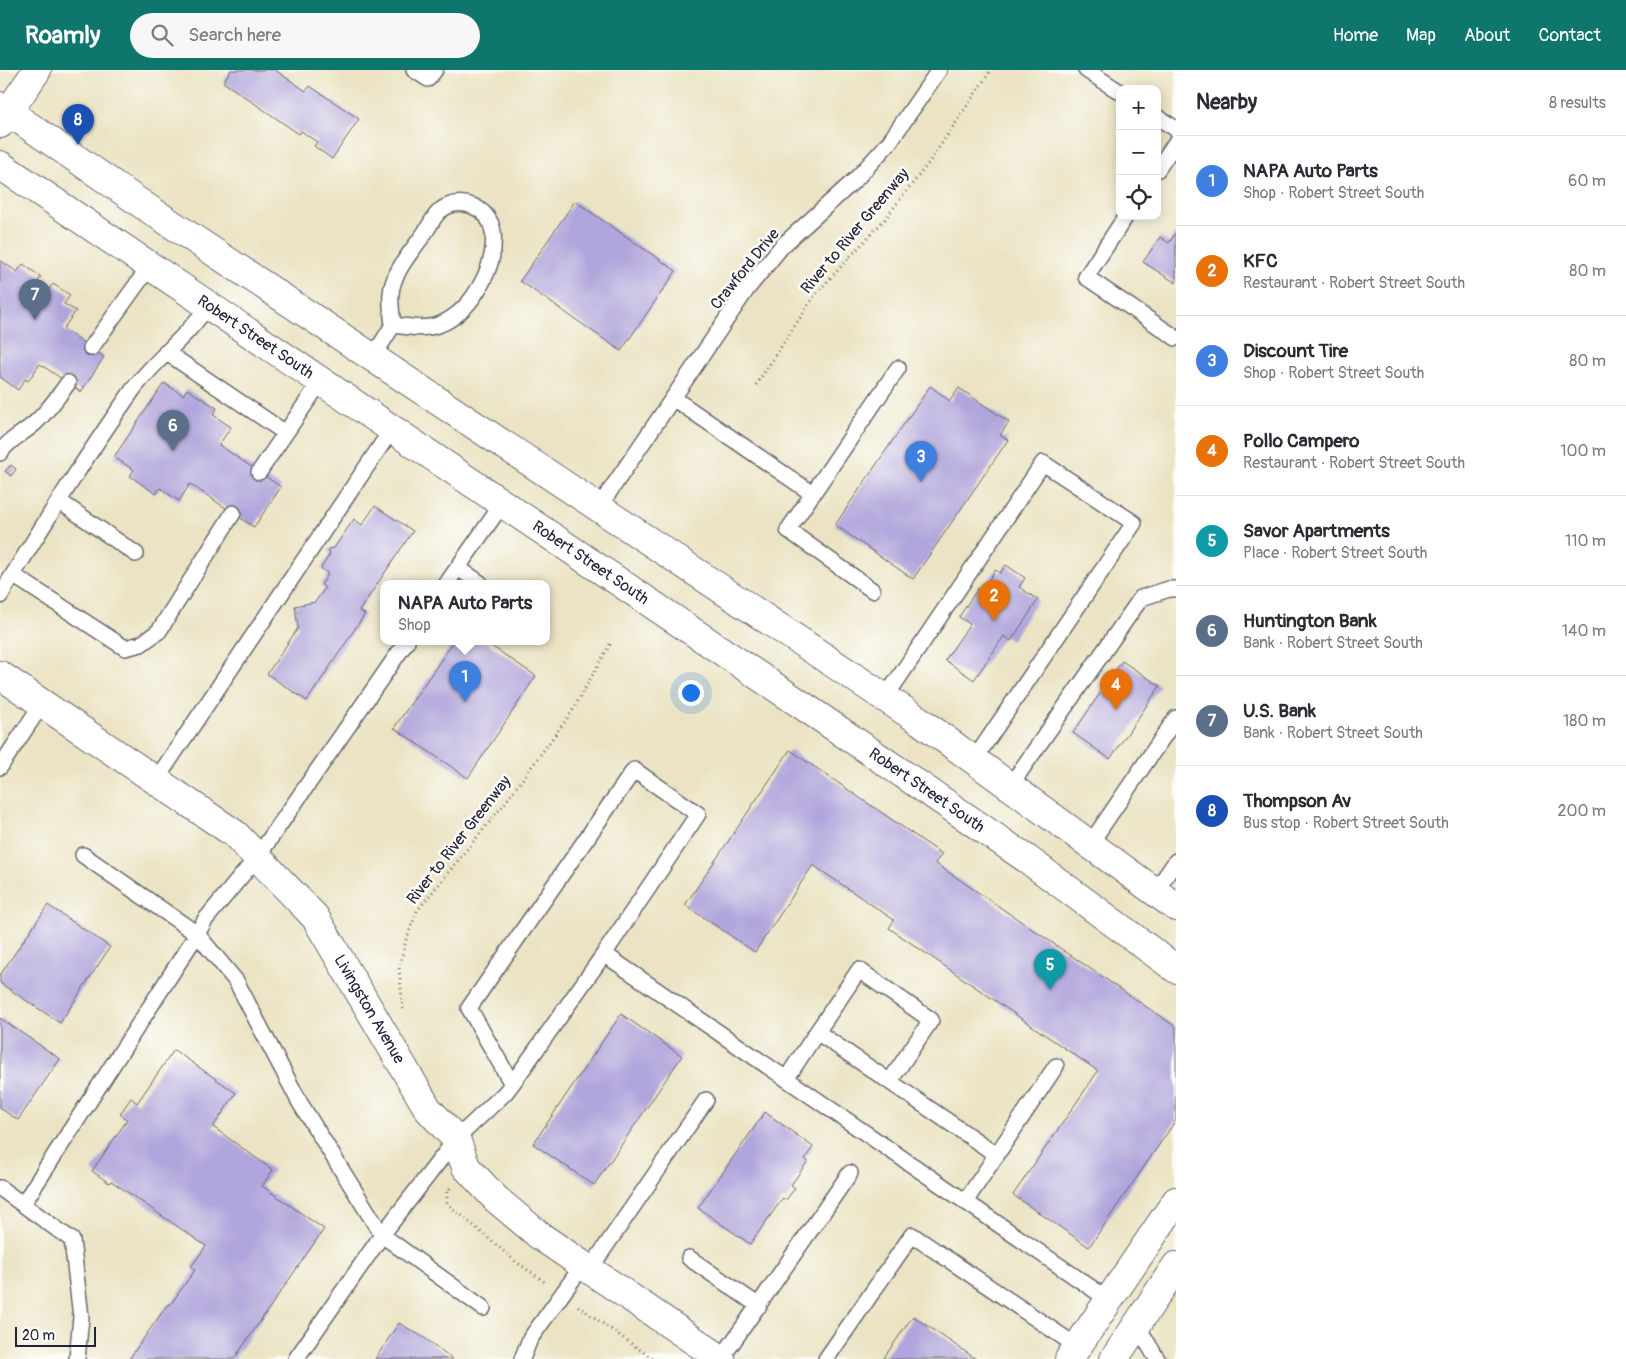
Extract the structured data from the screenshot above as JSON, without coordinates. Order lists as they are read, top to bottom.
{
  "streets": {
    "main road": ["Robert Street South", "Livingston Avenue"],
    "lane": ["Crawford Drive"],
    "path": ["River to River Greenway"]
  },
  "scale_bar": "20 m",
  "page": {
    "header": "Roamly",
    "search": "Search here",
    "nav": [
      "Home",
      "Map",
      "About",
      "Contact"
    ],
    "heading": ["Nearby", "8 results"],
    "map_buttons": ["+", "−"],
    "pins": [
      "8",
      "7",
      "6",
      "3",
      "2",
      "1",
      "4",
      "5"
    ],
    "list": [
      {
        "mark": "1",
        "name": "NAPA Auto Parts",
        "note": "Shop · Robert Street South",
        "value": "60 m"
      },
      {
        "mark": "2",
        "name": "KFC",
        "note": "Restaurant · Robert Street South",
        "value": "80 m"
      },
      {
        "mark": "3",
        "name": "Discount Tire",
        "note": "Shop · Robert Street South",
        "value": "80 m"
      },
      {
        "mark": "4",
        "name": "Pollo Campero",
        "note": "Restaurant · Robert Street South",
        "value": "100 m"
      },
      {
        "mark": "5",
        "name": "Savor Apartments",
        "note": "Place · Robert Street South",
        "value": "110 m"
      },
      {
        "mark": "6",
        "name": "Huntington Bank",
        "note": "Bank · Robert Street South",
        "value": "140 m"
      },
      {
        "mark": "7",
        "name": "U.S. Bank",
        "note": "Bank · Robert Street South",
        "value": "180 m"
      },
      {
        "mark": "8",
        "name": "Thompson Av",
        "note": "Bus stop · Robert Street South",
        "value": "200 m"
      }
    ],
    "popup": ["NAPA Auto Parts", "Shop"],
    "scale": "20 m"
  }
}
